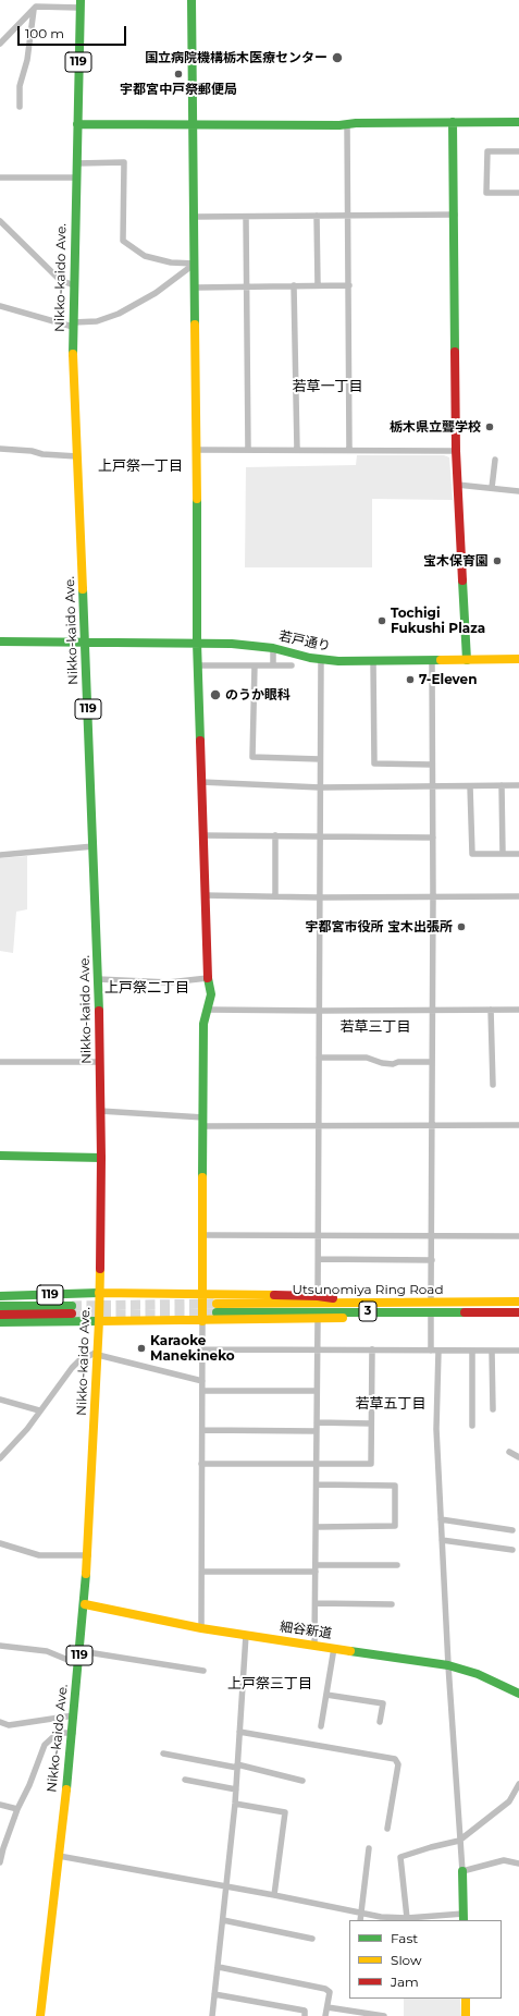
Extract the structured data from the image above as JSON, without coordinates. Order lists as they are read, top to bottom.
{
  "streets": {
    "main road": [
      "119",
      "Nikko-kaido Ave.",
      "若戸通り",
      "Utsunomiya Ring Road",
      "3",
      "細谷新道"
    ]
  },
  "crossings": [
    ["119", "Nikko-kaido Ave."],
    ["119", "3"],
    ["Nikko-kaido Ave.", "若戸通り"],
    ["Nikko-kaido Ave.", "3"],
    ["Nikko-kaido Ave.", "細谷新道"],
    ["Utsunomiya Ring Road", "3"]
  ],
  "districts": [
    "若草一丁目",
    "上戸祭一丁目",
    "上戸祭二丁目",
    "若草三丁目",
    "若草五丁目",
    "上戸祭三丁目"
  ],
  "places": [
    "国立病院機構栃木医療センター",
    "宇都宮中戸祭郵便局",
    "栃木県立聾学校",
    "宝木保育園",
    "Tochigi Fukushi Plaza",
    "7-Eleven",
    "のうか眼科",
    "宇都宮市役所 宝木出張所",
    "Karaoke Manekineko"
  ],
  "legend": ["Fast", "Slow", "Jam"],
  "scale_bar": "100 m"
}
